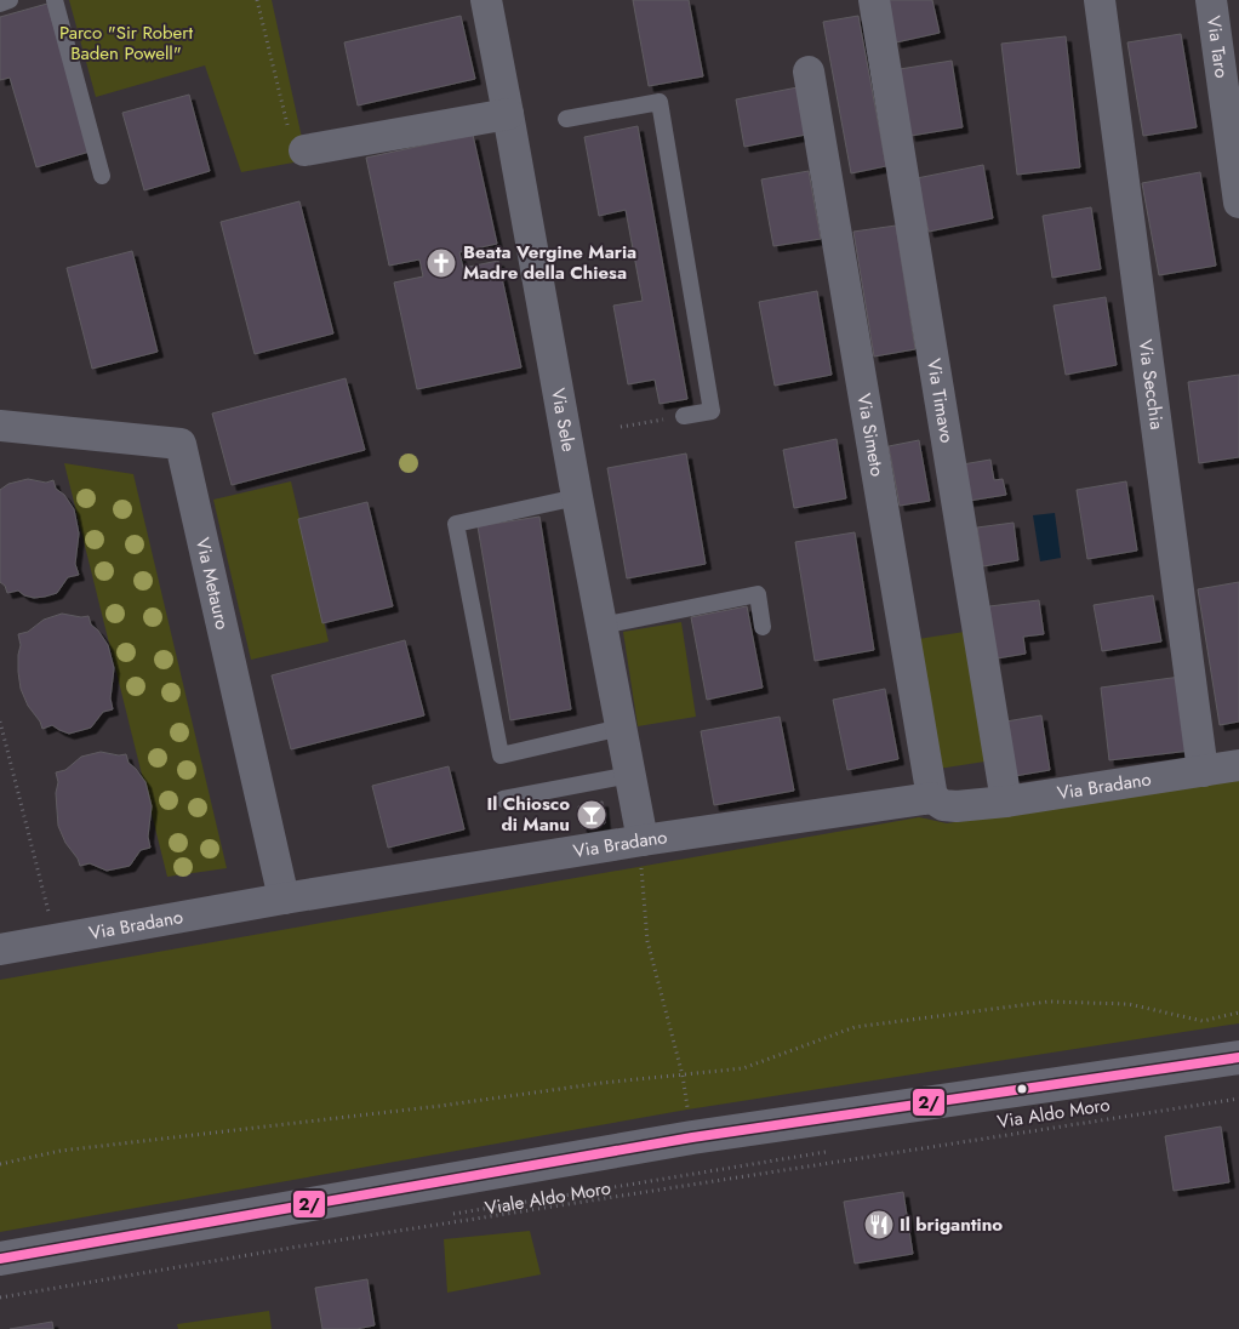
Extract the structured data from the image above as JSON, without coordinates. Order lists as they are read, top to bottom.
{
  "streets": {
    "street": [
      "Via Taro",
      "Via Secchia",
      "Via Timavo",
      "Via Sele",
      "Via Simeto",
      "Via Metauro",
      "Via Bradano",
      "Viale Aldo Moro"
    ],
    "path": ["Via Aldo Moro"]
  },
  "crossings": [
    ["Via Secchia", "Via Bradano"],
    ["Via Timavo", "Via Bradano"],
    ["Via Sele", "Via Bradano"],
    ["Via Simeto", "Via Bradano"],
    ["Via Metauro", "Via Bradano"],
    ["Via Aldo Moro", "Viale Aldo Moro"]
  ],
  "parks": ["Parco \"Sir Robert Baden Powell\""],
  "places": {
    "church": ["Beata Vergine Maria Madre della Chiesa"],
    "bar": ["Il Chiosco di Manu"],
    "restaurant": ["Il brigantino"]
  },
  "lines": ["transit line 2/"]
}
